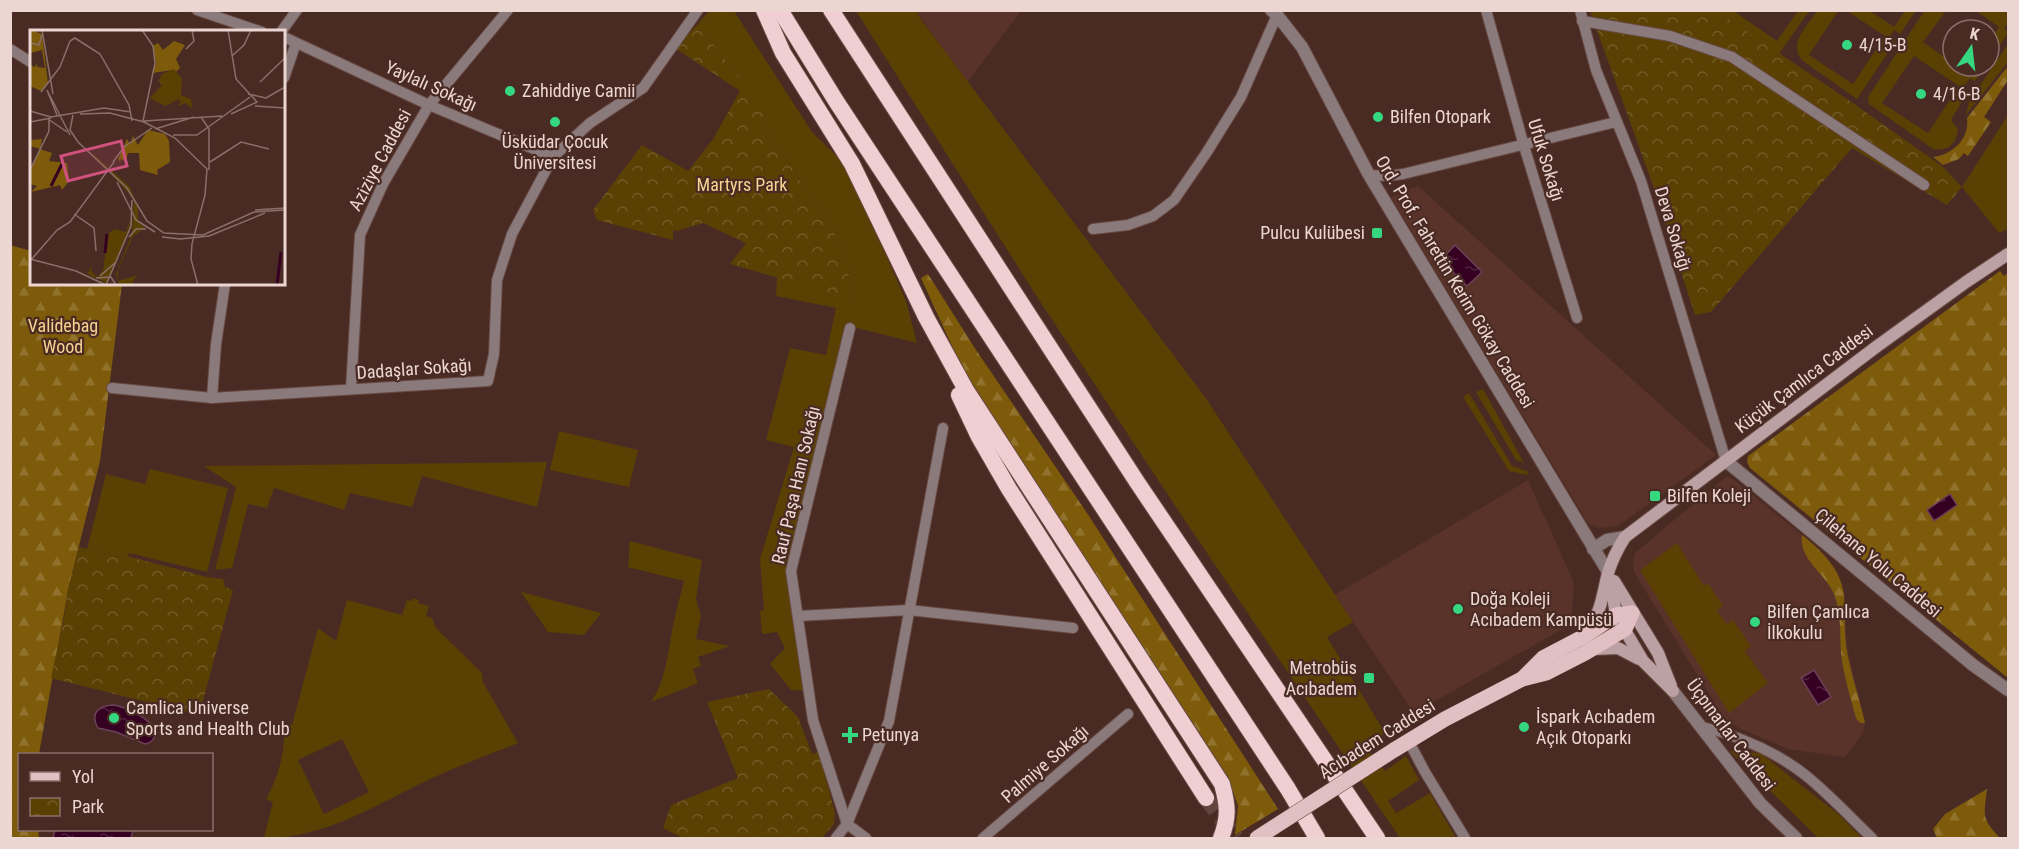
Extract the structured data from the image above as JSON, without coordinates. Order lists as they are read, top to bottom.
{
  "streets": {
    "main road": ["Küçük Çamlıca Caddesi", "Üçpınarlar Caddesi", "Acıbadem Caddesi"],
    "street": [
      "Yaylalı Sokağı",
      "Aziziye Caddesi",
      "Ufuk Sokağı",
      "Deva Sokağı",
      "Ord. Prof. Fahrettin Kerim Gökay Caddesi",
      "Dadaşlar Sokağı",
      "Rauf Paşa Hanı Sokağı",
      "Çilehane Yolu Caddesi",
      "Palmiye Sokağı"
    ]
  },
  "crossings": [
    ["Yaylalı Sokağı", "Aziziye Caddesi"],
    ["Yaylalı Sokağı", "Dadaşlar Sokağı"],
    ["Aziziye Caddesi", "Dadaşlar Sokağı"],
    ["Deva Sokağı", "Küçük Çamlıca Caddesi"],
    ["Deva Sokağı", "Çilehane Yolu Caddesi"],
    ["Ord. Prof. Fahrettin Kerim Gökay Caddesi", "Küçük Çamlıca Caddesi"],
    ["Ord. Prof. Fahrettin Kerim Gökay Caddesi", "Üçpınarlar Caddesi"],
    ["Küçük Çamlıca Caddesi", "Çilehane Yolu Caddesi"],
    ["Küçük Çamlıca Caddesi", "Üçpınarlar Caddesi"],
    ["Küçük Çamlıca Caddesi", "Acıbadem Caddesi"]
  ],
  "parks": ["Martyrs Park", "Validebag Wood"],
  "places": {
    "other": [
      "4/15-B",
      "Zahiddiye Camii",
      "4/16-B",
      "Bilfen Otopark",
      "Üsküdar Çocuk Üniversitesi",
      "Doğa Koleji Acıbadem Kampüsü",
      "Bilfen Çamlıca İlkokulu",
      "Camlica Universe Sports and Health Club",
      "İspark Acıbadem Açık Otoparkı"
    ],
    "transit": ["Pulcu Kulübesi", "Bilfen Koleji", "Metrobüs Acıbadem"],
    "health": ["Petunya"]
  },
  "legend": ["Yol", "Park"],
  "north": "top"
}
